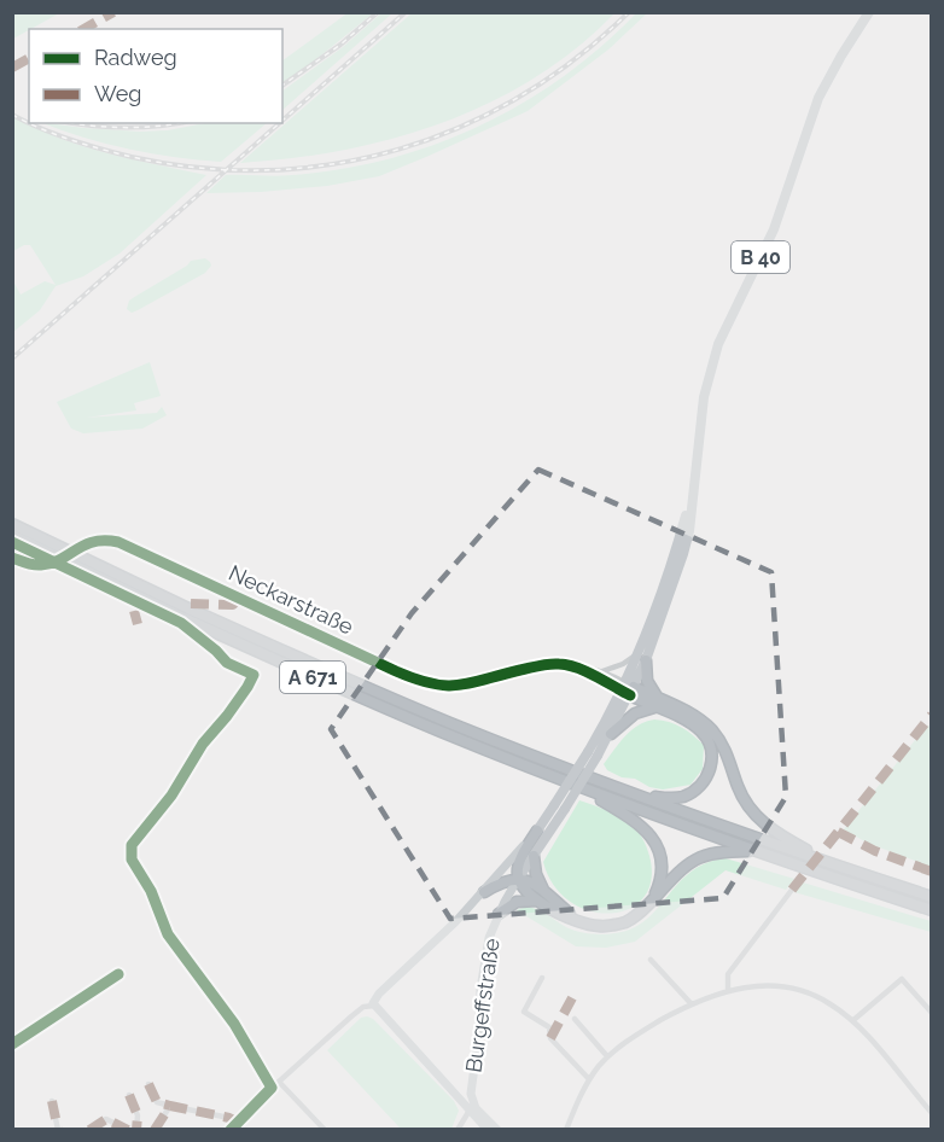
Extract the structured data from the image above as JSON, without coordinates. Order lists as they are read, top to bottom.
{
  "streets": {
    "highway": ["A 671"],
    "main road": ["B 40", "Burgeffstraße"],
    "street": ["Neckarstraße"]
  },
  "crossings": [
    ["B 40", "Neckarstraße"],
    ["B 40", "Burgeffstraße"]
  ],
  "legend": ["Radweg", "Weg"]
}
